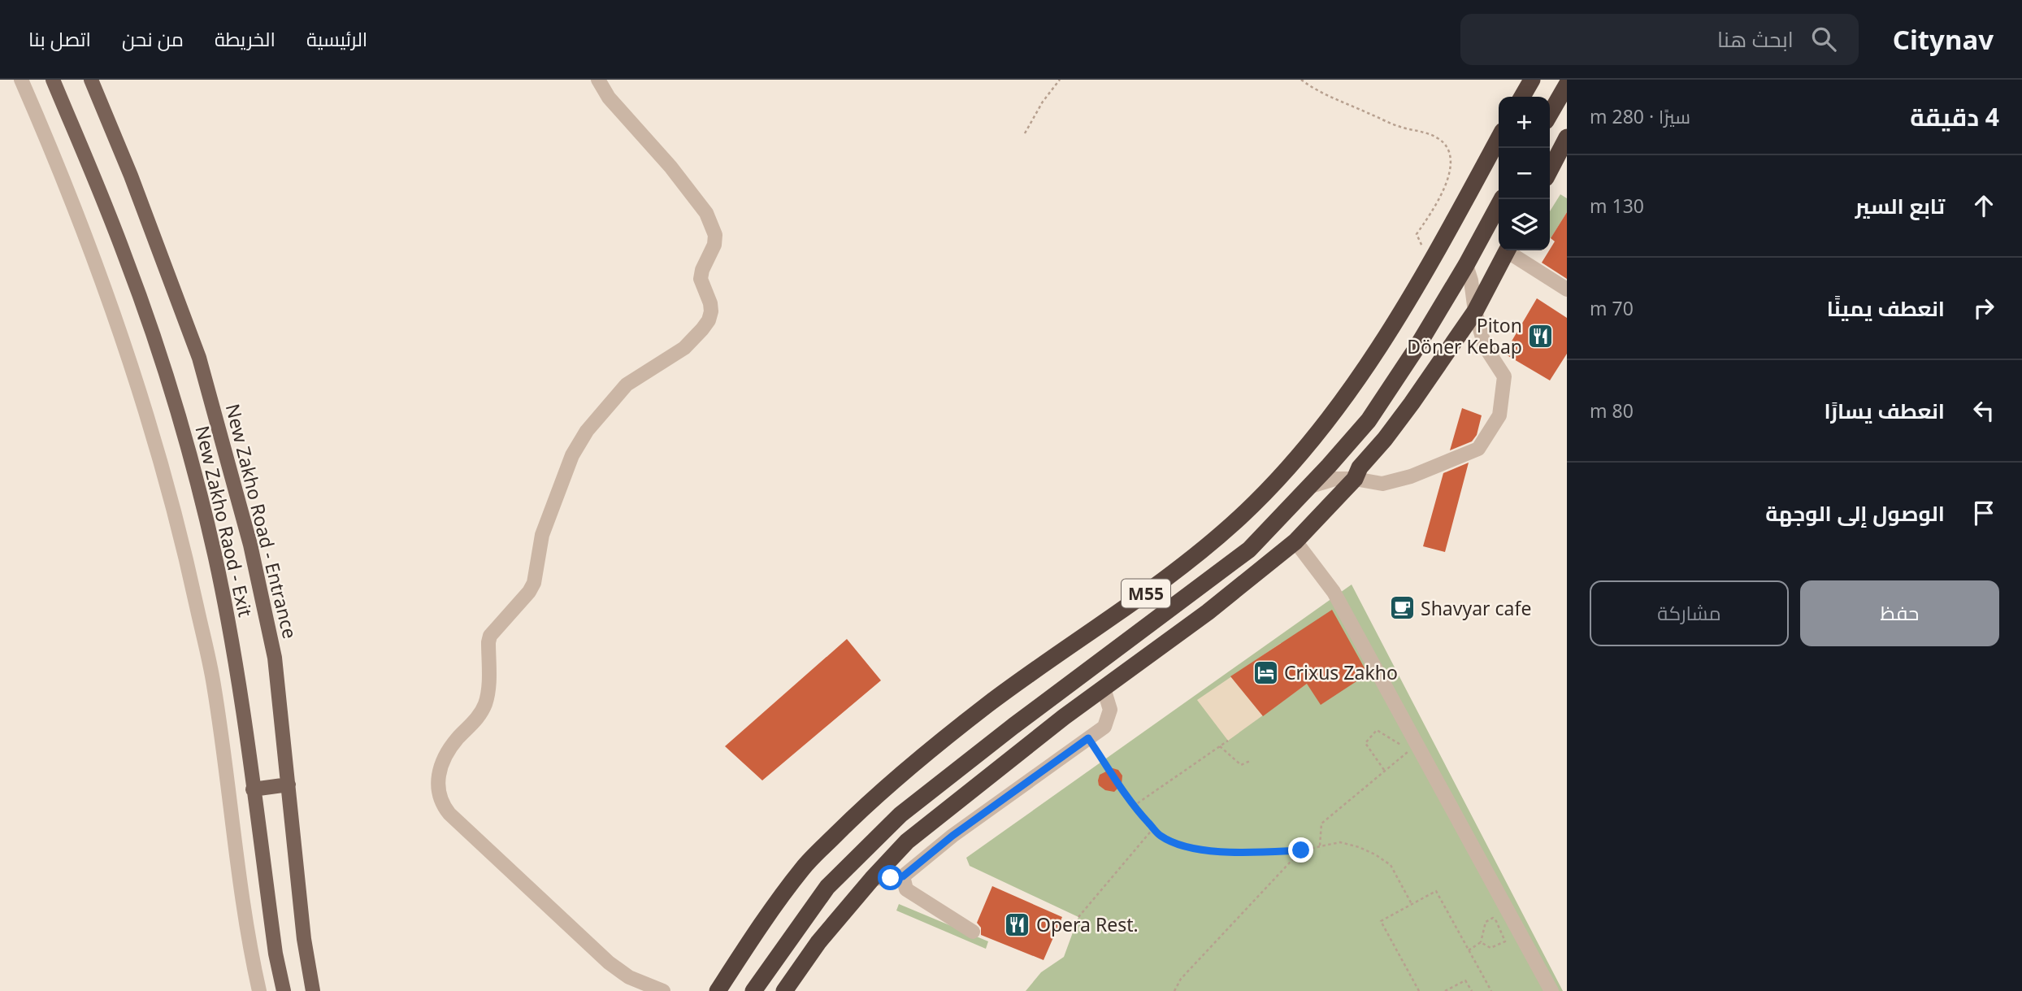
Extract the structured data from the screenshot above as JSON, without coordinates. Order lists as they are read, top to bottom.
{
  "streets": {
    "highway": ["M55"],
    "main road": ["New Zakho Raod - Exit", "New Zakho Road - Entrance"]
  },
  "places": {
    "restaurant": ["Piton Döner Kebap", "Opera Rest."],
    "cafe": ["Shavyar cafe"],
    "hotel": ["Crixus Zakho"]
  },
  "page": {
    "header": "Citynav",
    "search": "ابحث هنا",
    "nav": [
      "الرئيسية",
      "الخريطة",
      "من نحن",
      "اتصل بنا"
    ],
    "heading": ["4 دقيقة", "سيرًا · 280 m"],
    "map_buttons": ["+", "−"],
    "list": [
      ["تابع السير", "130 m"],
      ["انعطف يمينًا", "70 m"],
      ["انعطف يسارًا", "80 m"],
      "الوصول إلى الوجهة"
    ],
    "buttons": ["حفظ", "مشاركة"]
  }
}
